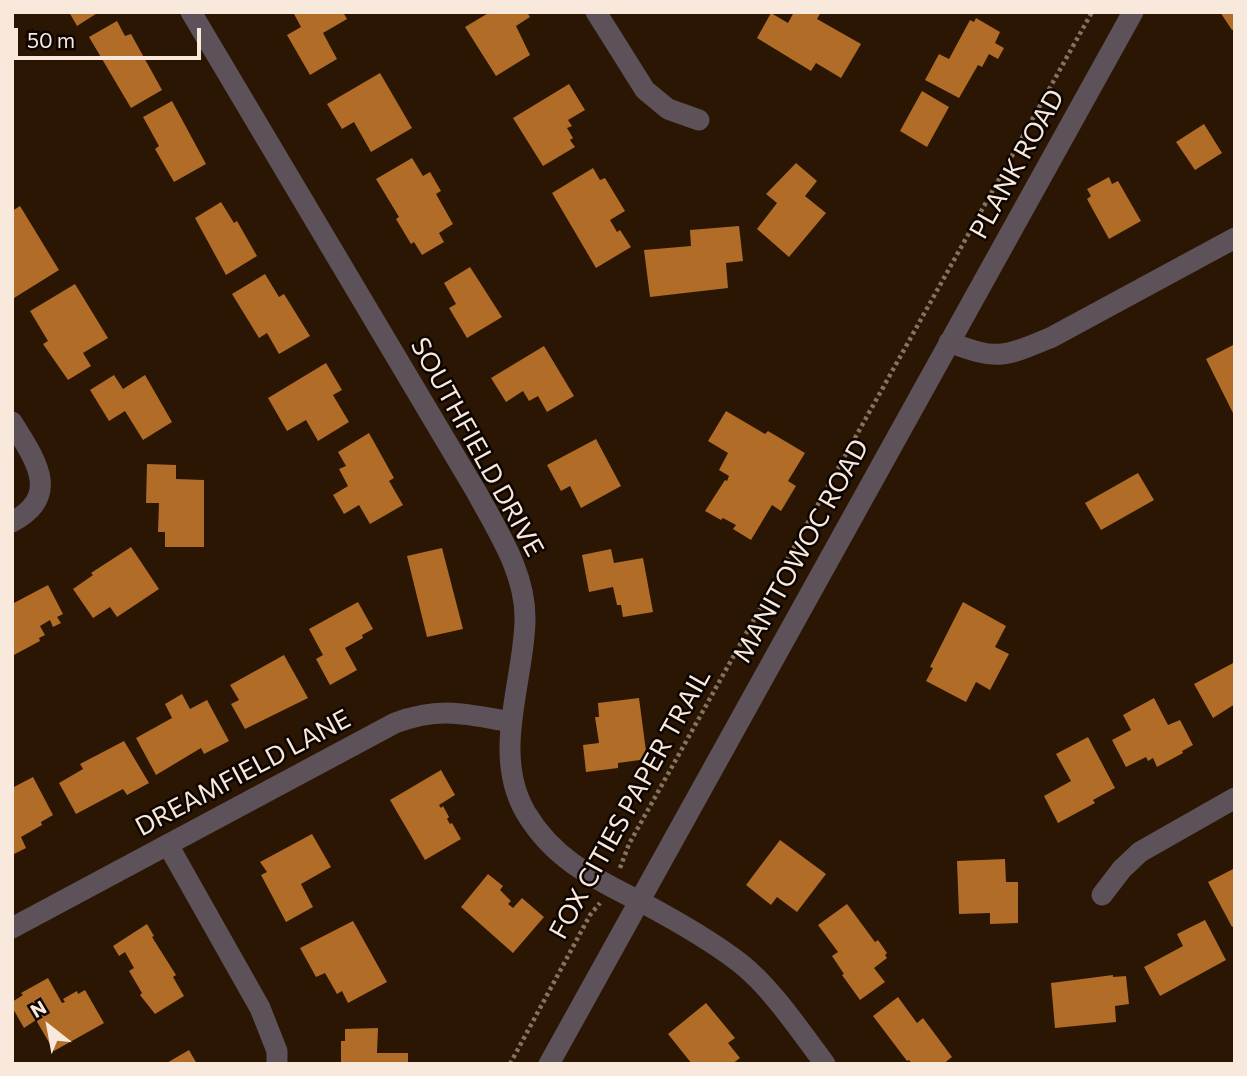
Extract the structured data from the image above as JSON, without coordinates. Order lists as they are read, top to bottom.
{
  "streets": {
    "street": [
      "PLANK ROAD",
      "SOUTHFIELD DRIVE",
      "MANITOWOC ROAD",
      "DREAMFIELD LANE"
    ],
    "path": ["FOX CITIES PAPER TRAIL"]
  },
  "crossings": [
    ["PLANK ROAD", "MANITOWOC ROAD"],
    ["SOUTHFIELD DRIVE", "MANITOWOC ROAD"],
    ["SOUTHFIELD DRIVE", "DREAMFIELD LANE"],
    ["SOUTHFIELD DRIVE", "FOX CITIES PAPER TRAIL"]
  ],
  "scale_bar": "50 m",
  "north": "top left"
}
